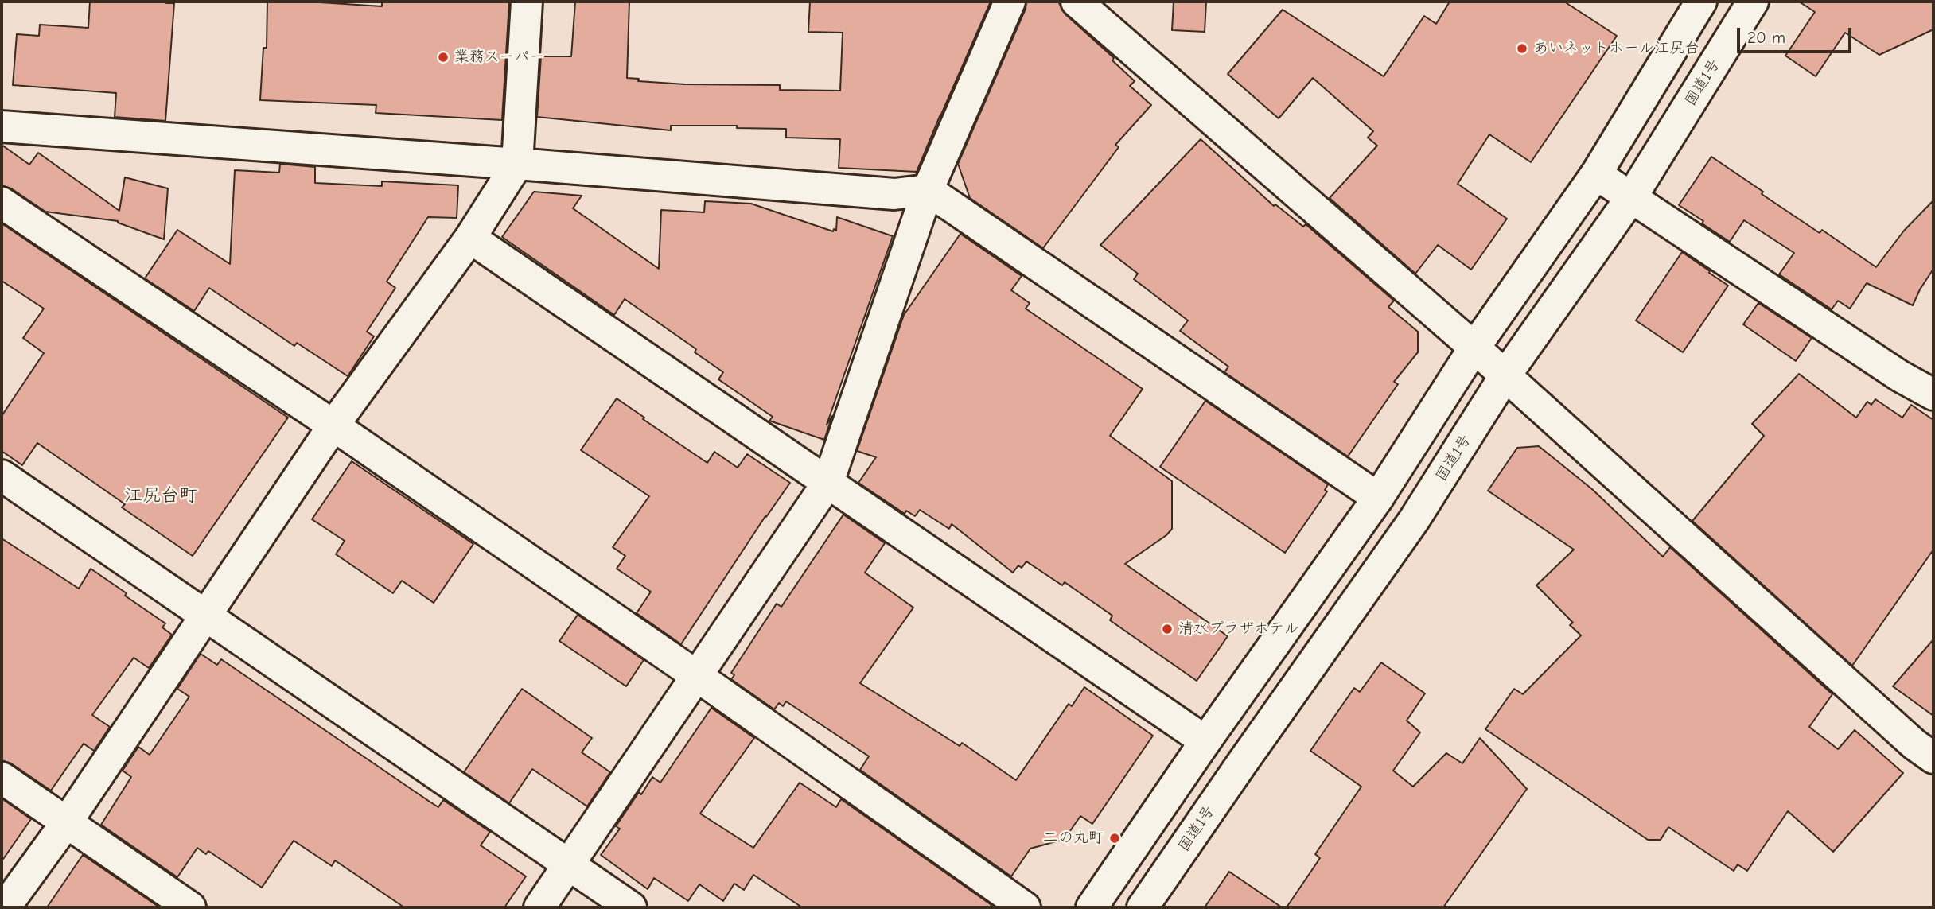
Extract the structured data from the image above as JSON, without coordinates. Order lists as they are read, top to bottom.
{
  "streets": {
    "main road": ["国道1号"]
  },
  "districts": ["江尻台町"],
  "places": [
    "あいネットホール江尻台",
    "業務スーパー",
    "清水プラザホテル",
    "二の丸町"
  ],
  "scale_bar": "20 m"
}
